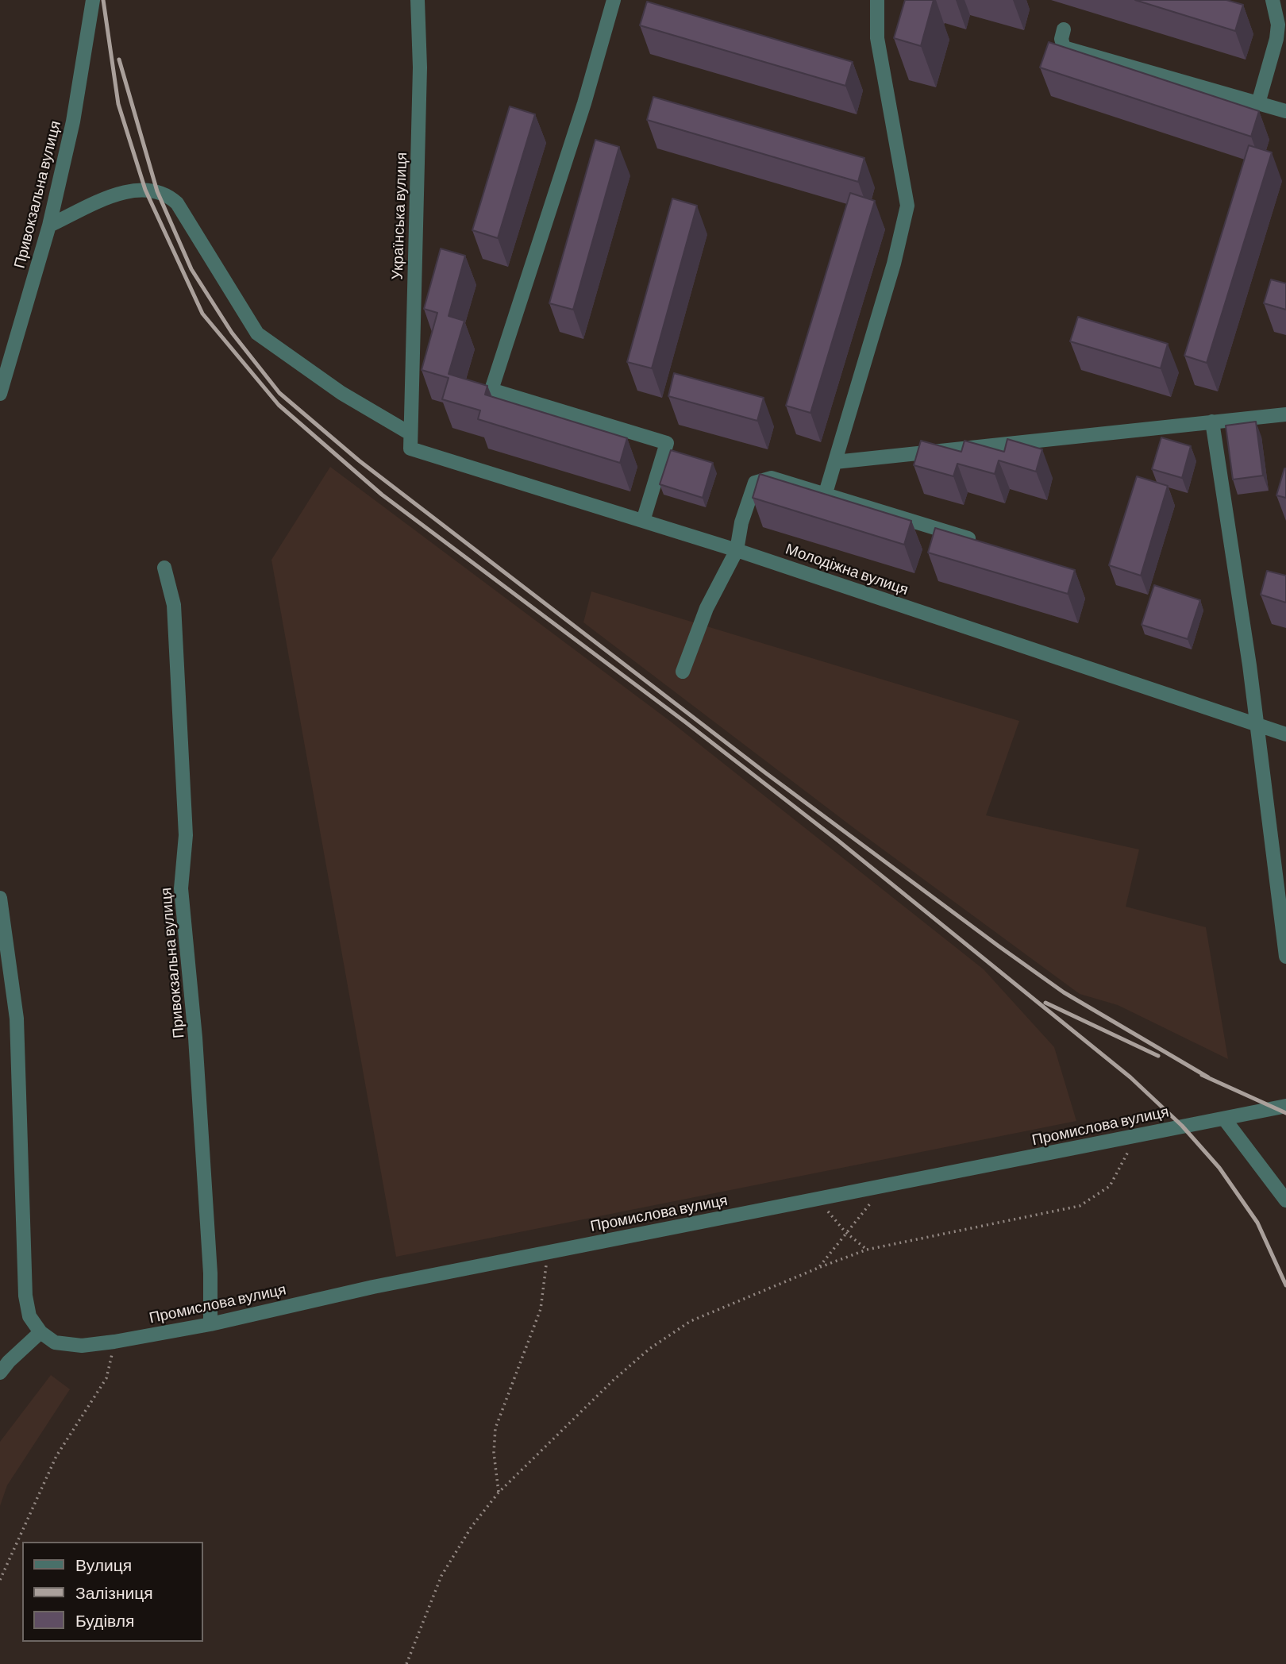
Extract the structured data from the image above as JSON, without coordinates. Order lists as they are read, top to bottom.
{
  "streets": {
    "street": [
      "Привокзальна вулиця",
      "Українська вулиця",
      "Молодіжна вулиця",
      "Промислова вулиця"
    ]
  },
  "crossings": [
    ["Привокзальна вулиця", "Промислова вулиця"],
    ["Українська вулиця", "Молодіжна вулиця"]
  ],
  "legend": ["Вулиця", "Залізниця", "Будівля"]
}
